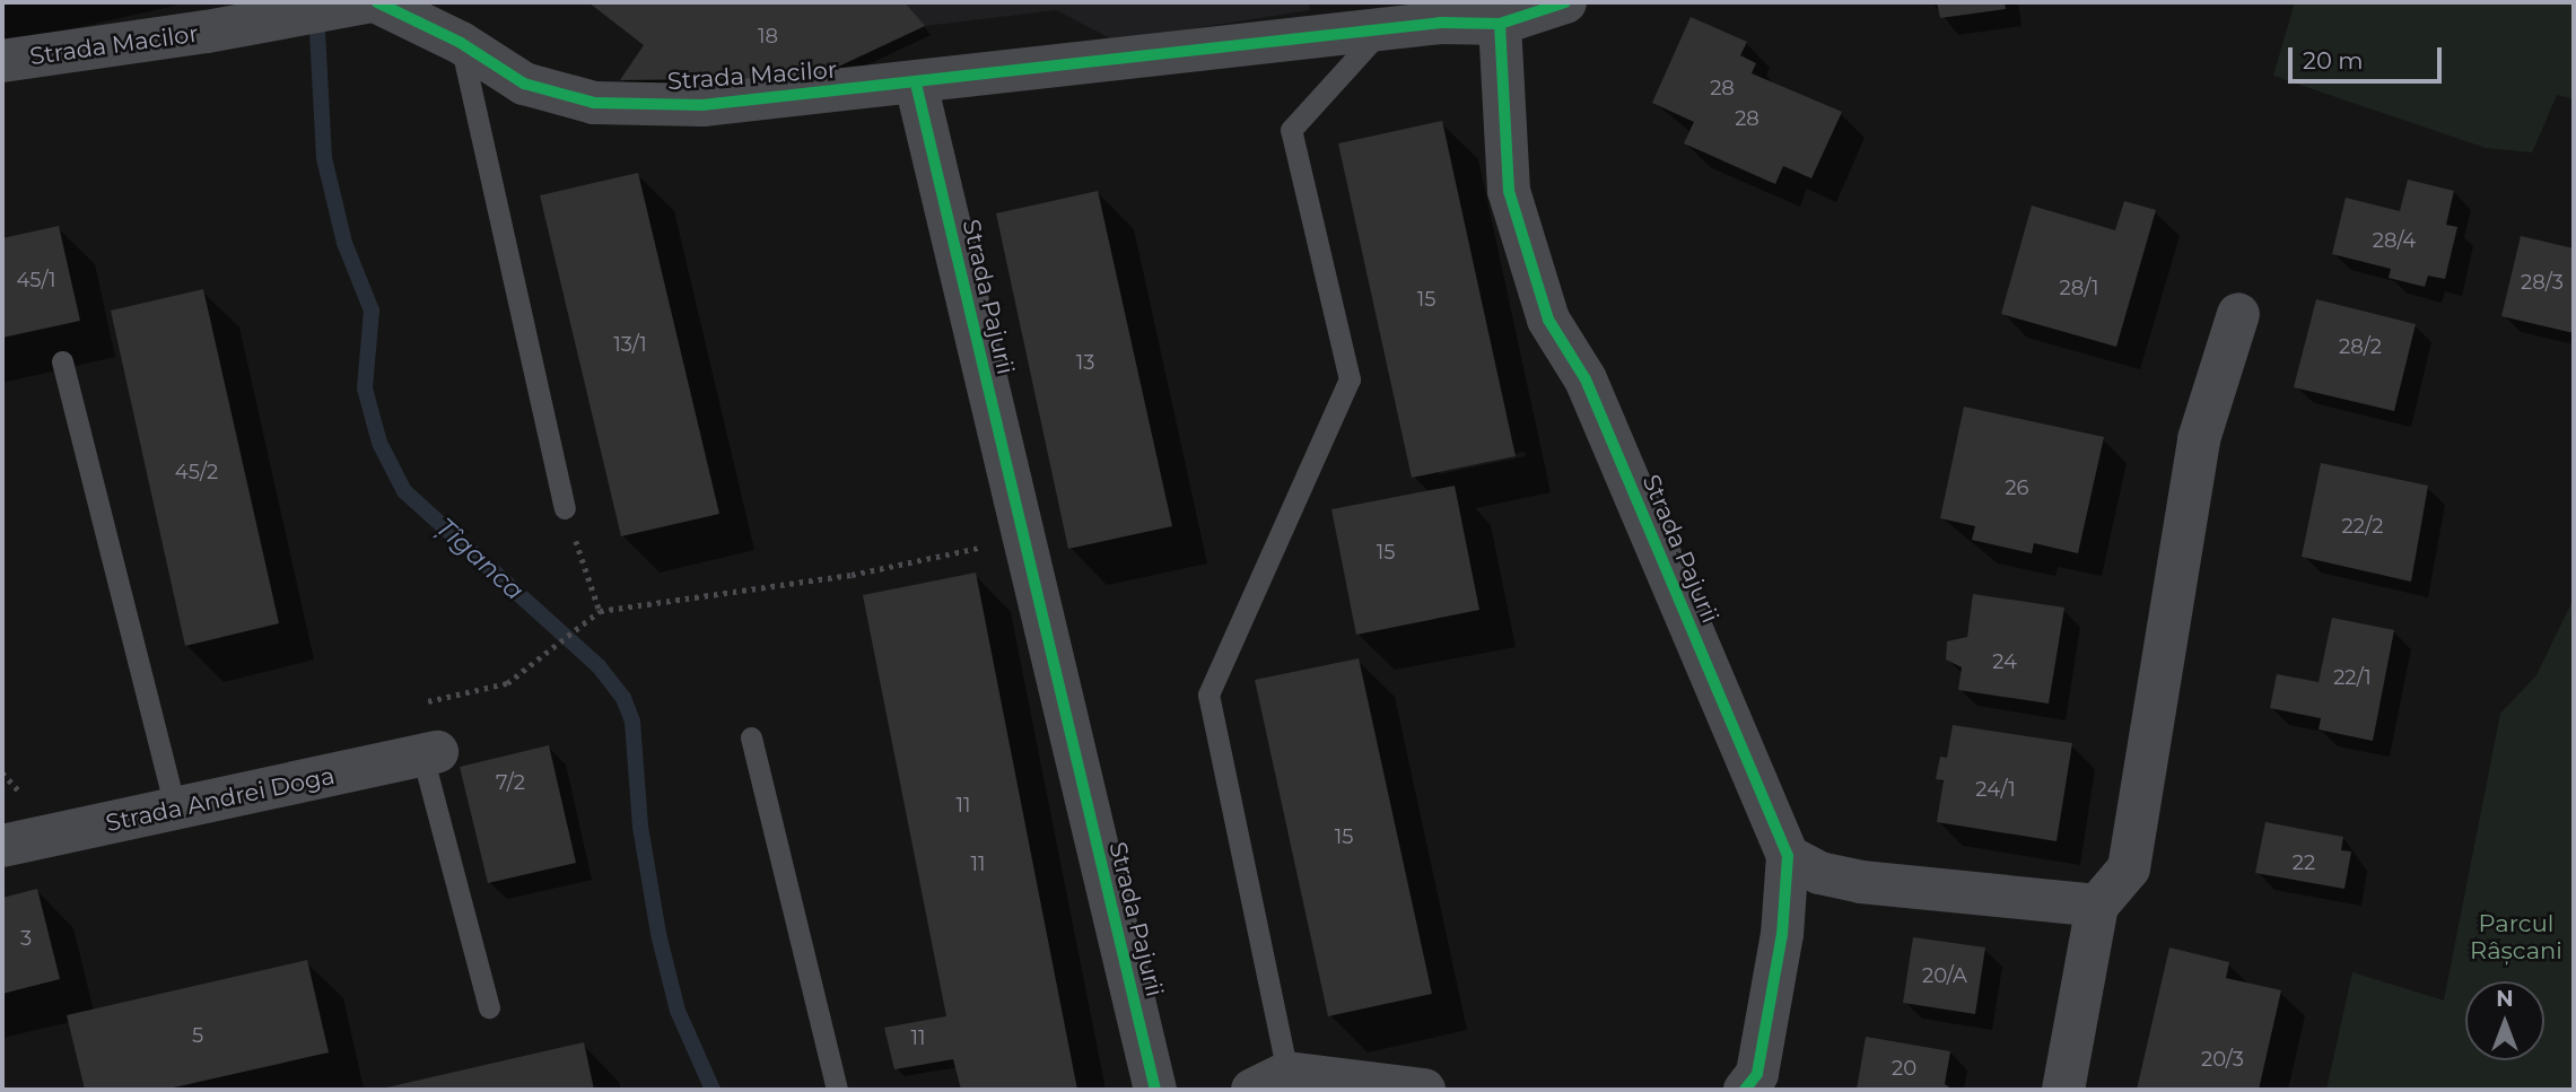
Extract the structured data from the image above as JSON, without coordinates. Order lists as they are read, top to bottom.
{
  "streets": {
    "street": ["Strada Macilor", "Strada Pajurii", "Strada Andrei Doga"]
  },
  "crossings": [
    ["Strada Macilor", "Strada Pajurii"]
  ],
  "water": ["Țîganca"],
  "parks": ["Parcul Râșcani"],
  "house_numbers": [
    "18",
    "28",
    "28",
    "28/4",
    "45/1",
    "28/3",
    "28/1",
    "15",
    "13/1",
    "28/2",
    "13",
    "45/2",
    "26",
    "22/2",
    "15",
    "24",
    "22/1",
    "7/2",
    "24/1",
    "11",
    "15",
    "22",
    "11",
    "3",
    "20/A",
    "5",
    "11",
    "20/3",
    "20"
  ],
  "scale_bar": "20 m",
  "north": "top"
}
